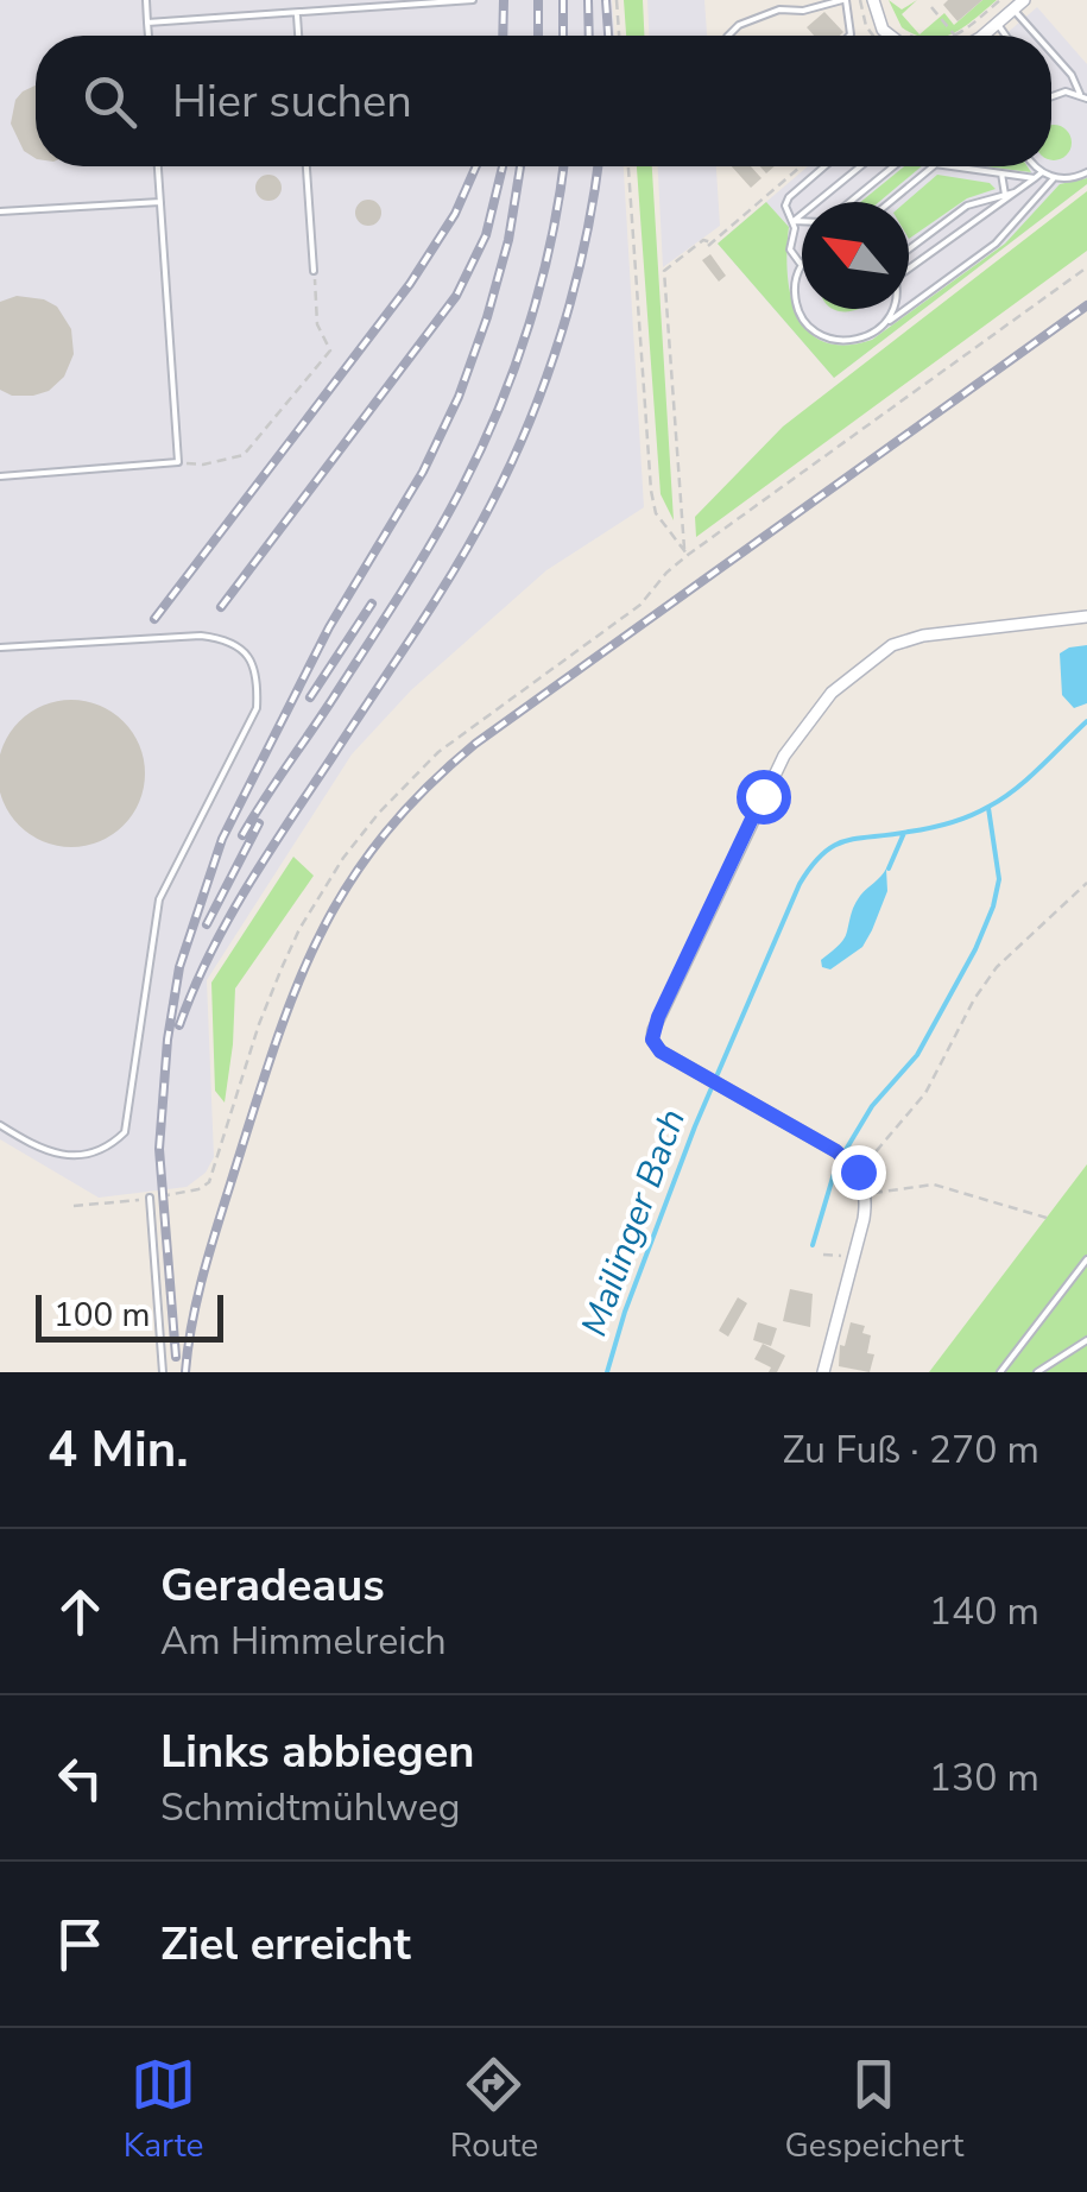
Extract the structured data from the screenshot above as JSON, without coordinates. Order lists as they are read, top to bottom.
{
  "water": ["Mailinger Bach"],
  "scale_bar": "100 m",
  "north": "top left",
  "page": {
    "search": "Hier suchen",
    "scale": "100 m",
    "heading": ["4 Min.", "Zu Fuß · 270 m"],
    "list": [
      ["Geradeaus", "Am Himmelreich", "140 m"],
      ["Links abbiegen", "Schmidtmühlweg", "130 m"],
      "Ziel erreicht"
    ],
    "nav": ["Karte", "Route", "Gespeichert"]
  }
}
